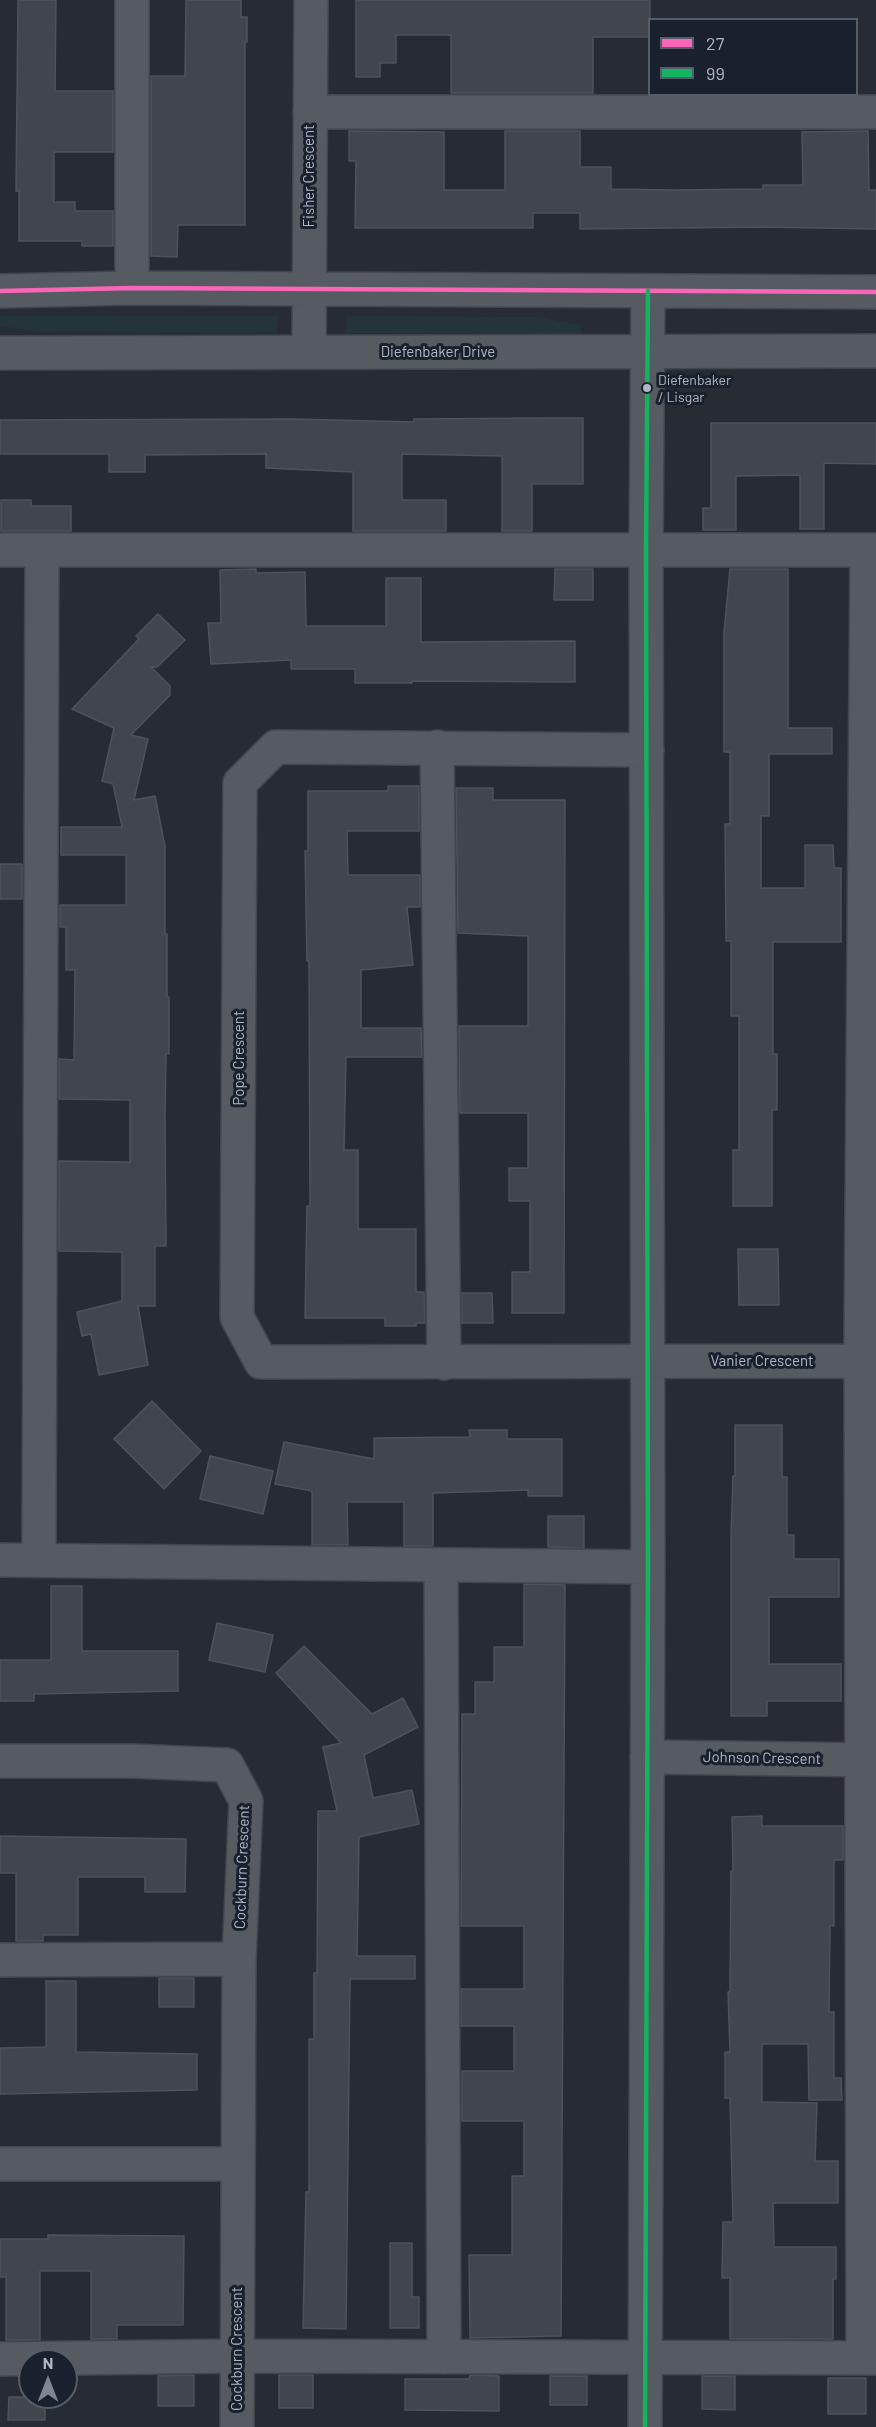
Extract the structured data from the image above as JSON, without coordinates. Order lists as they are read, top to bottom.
{
  "streets": {
    "street": [
      "Fisher Crescent",
      "Diefenbaker Drive",
      "Pope Crescent",
      "Vanier Crescent",
      "Johnson Crescent",
      "Cockburn Crescent"
    ]
  },
  "crossings": [
    ["Fisher Crescent", "Diefenbaker Drive"],
    ["Pope Crescent", "Vanier Crescent"]
  ],
  "places": ["Diefenbaker / Lisgar"],
  "lines": ["transit line 27", "transit line 99"],
  "legend": ["27", "99"],
  "north": "top"
}
